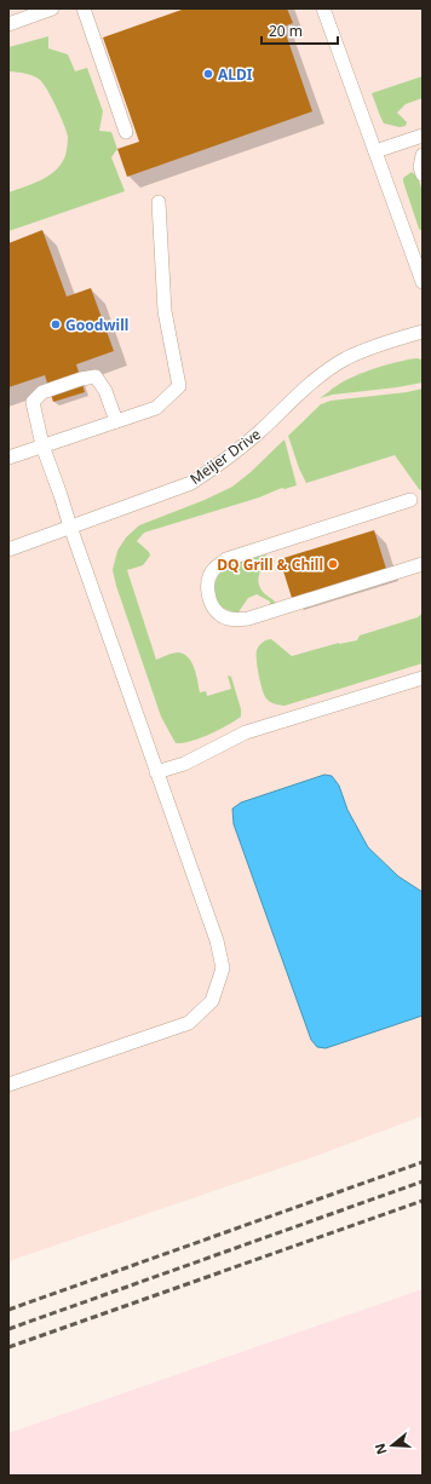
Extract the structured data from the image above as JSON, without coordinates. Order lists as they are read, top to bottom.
{
  "streets": {
    "lane": ["Meijer Drive"]
  },
  "places": ["ALDI", "Goodwill", "DQ Grill & Chill"],
  "scale_bar": "20 m",
  "north": "left"
}
